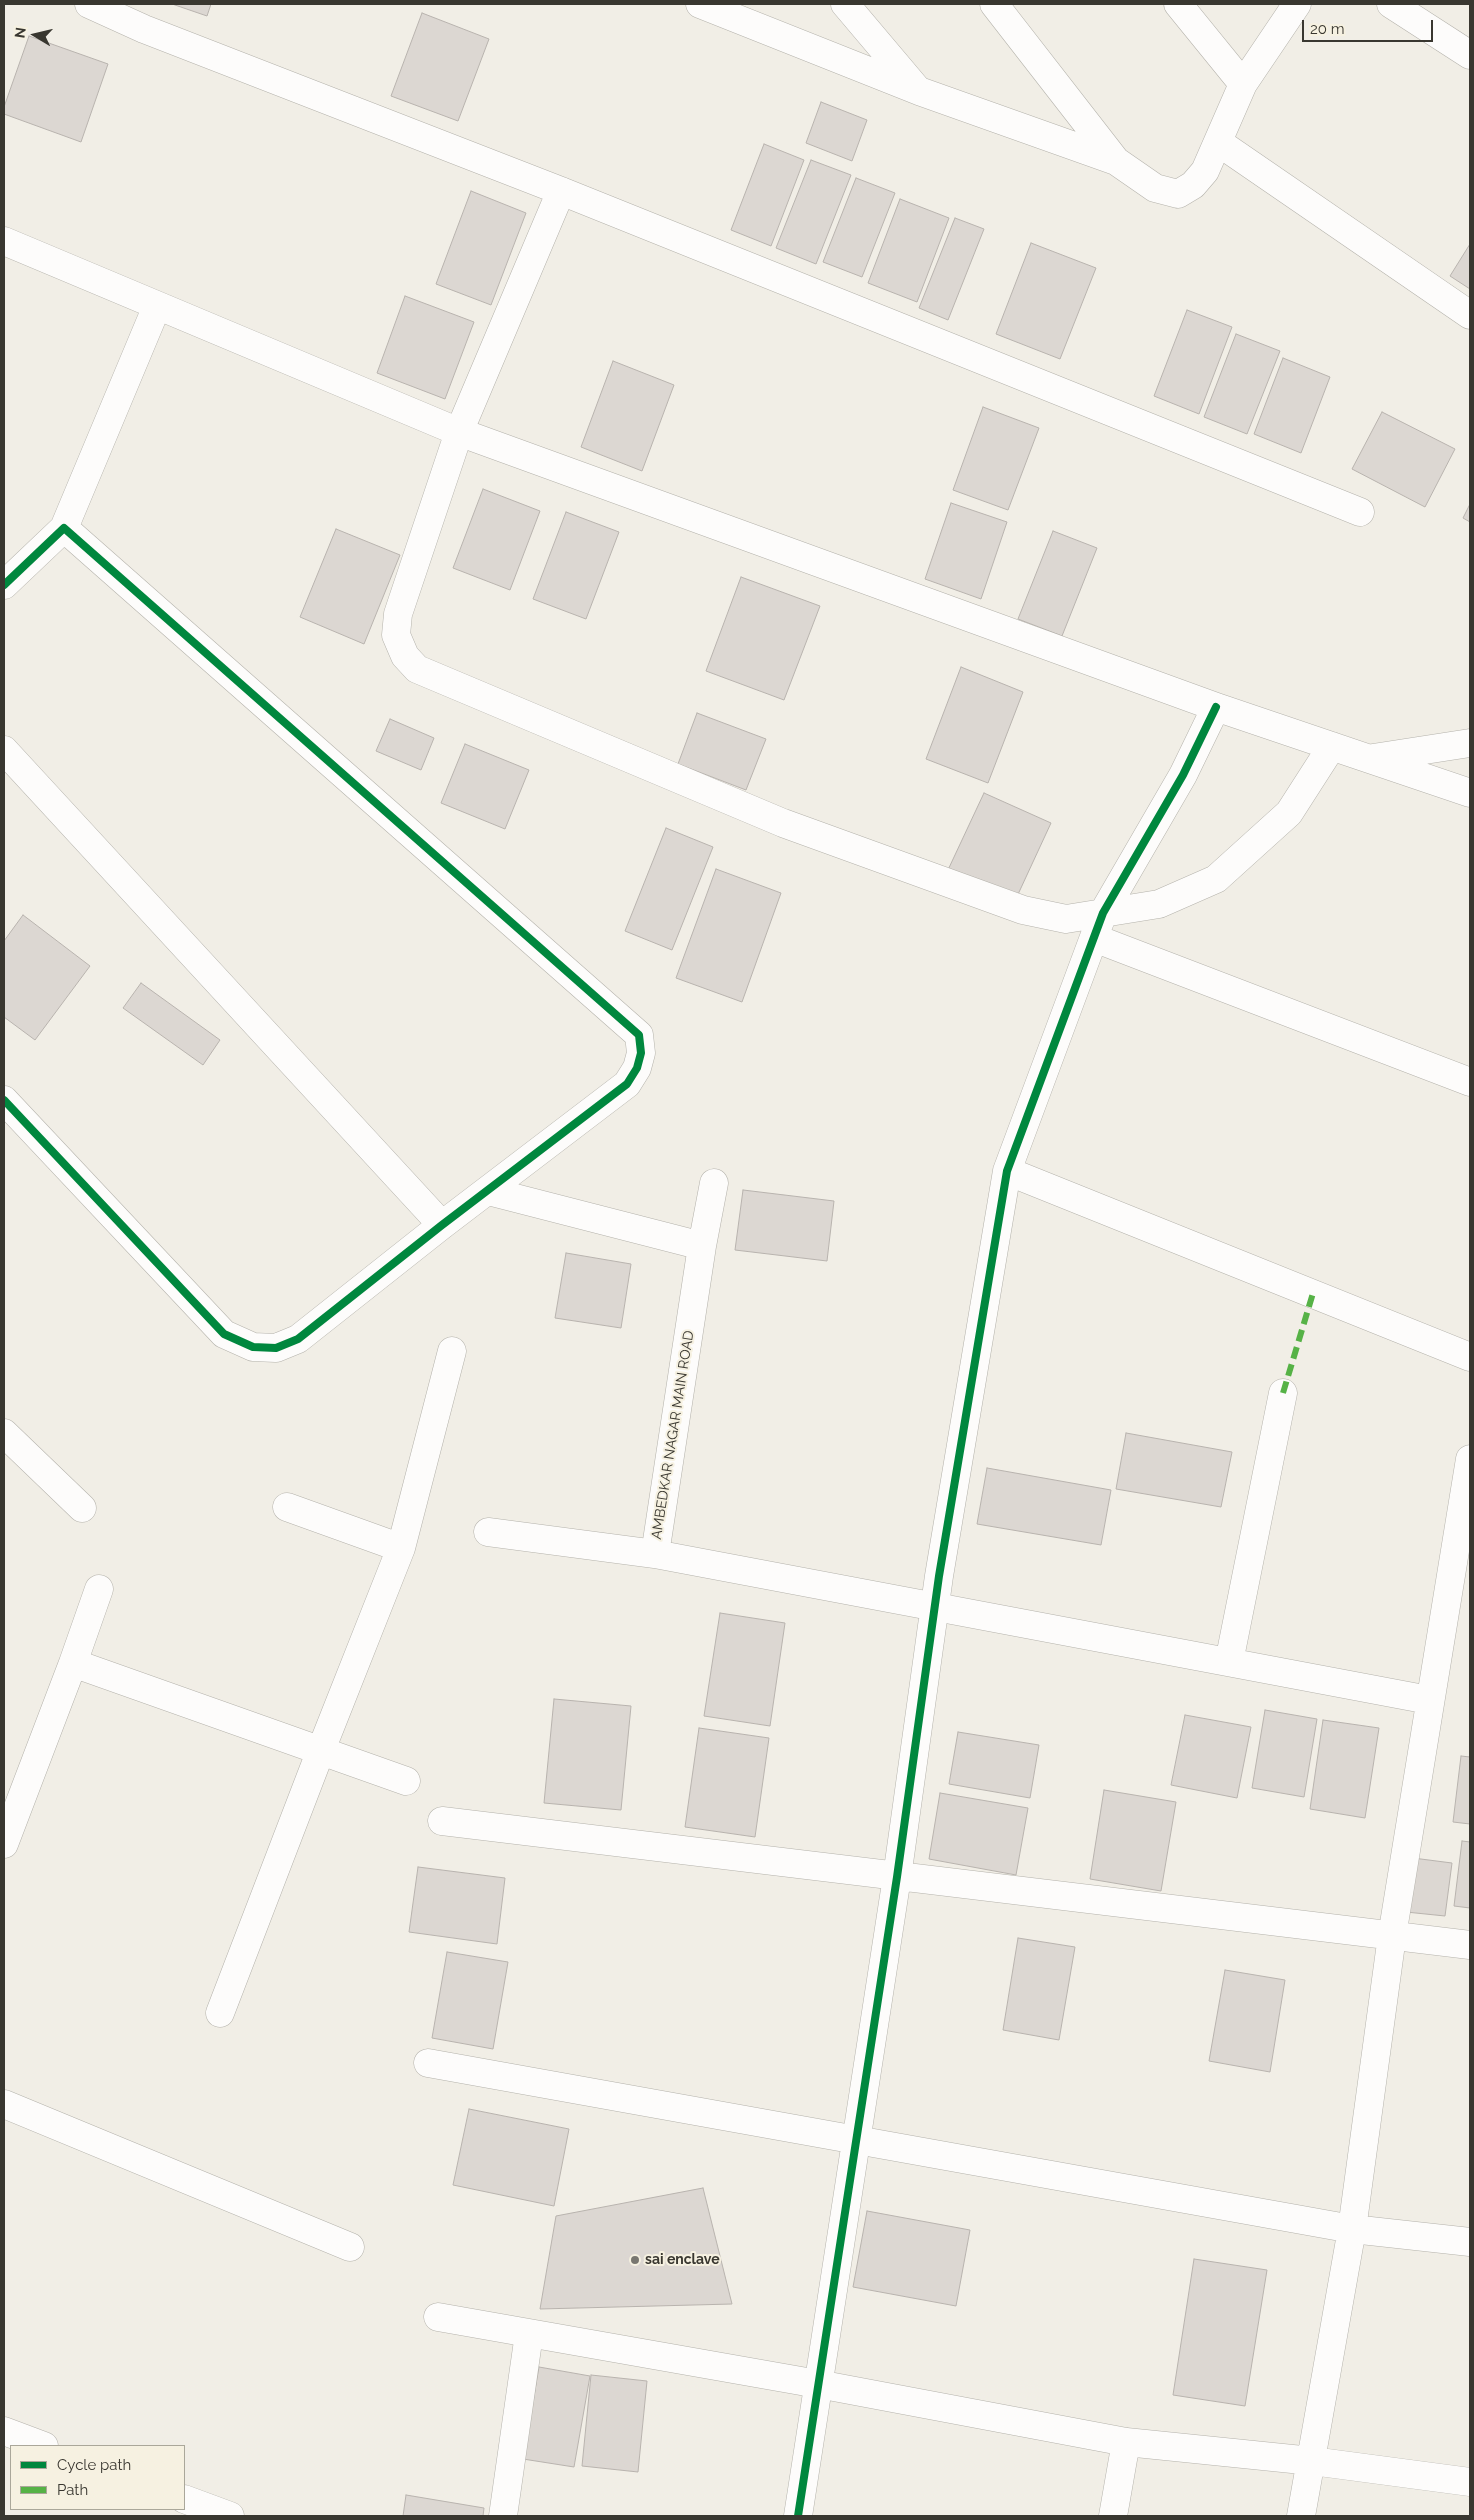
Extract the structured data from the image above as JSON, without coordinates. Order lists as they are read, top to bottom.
{
  "streets": {
    "street": ["AMBEDKAR NAGAR MAIN ROAD"]
  },
  "places": ["sai enclave"],
  "legend": ["Cycle path", "Path"],
  "scale_bar": "20 m",
  "north": "left"
}
